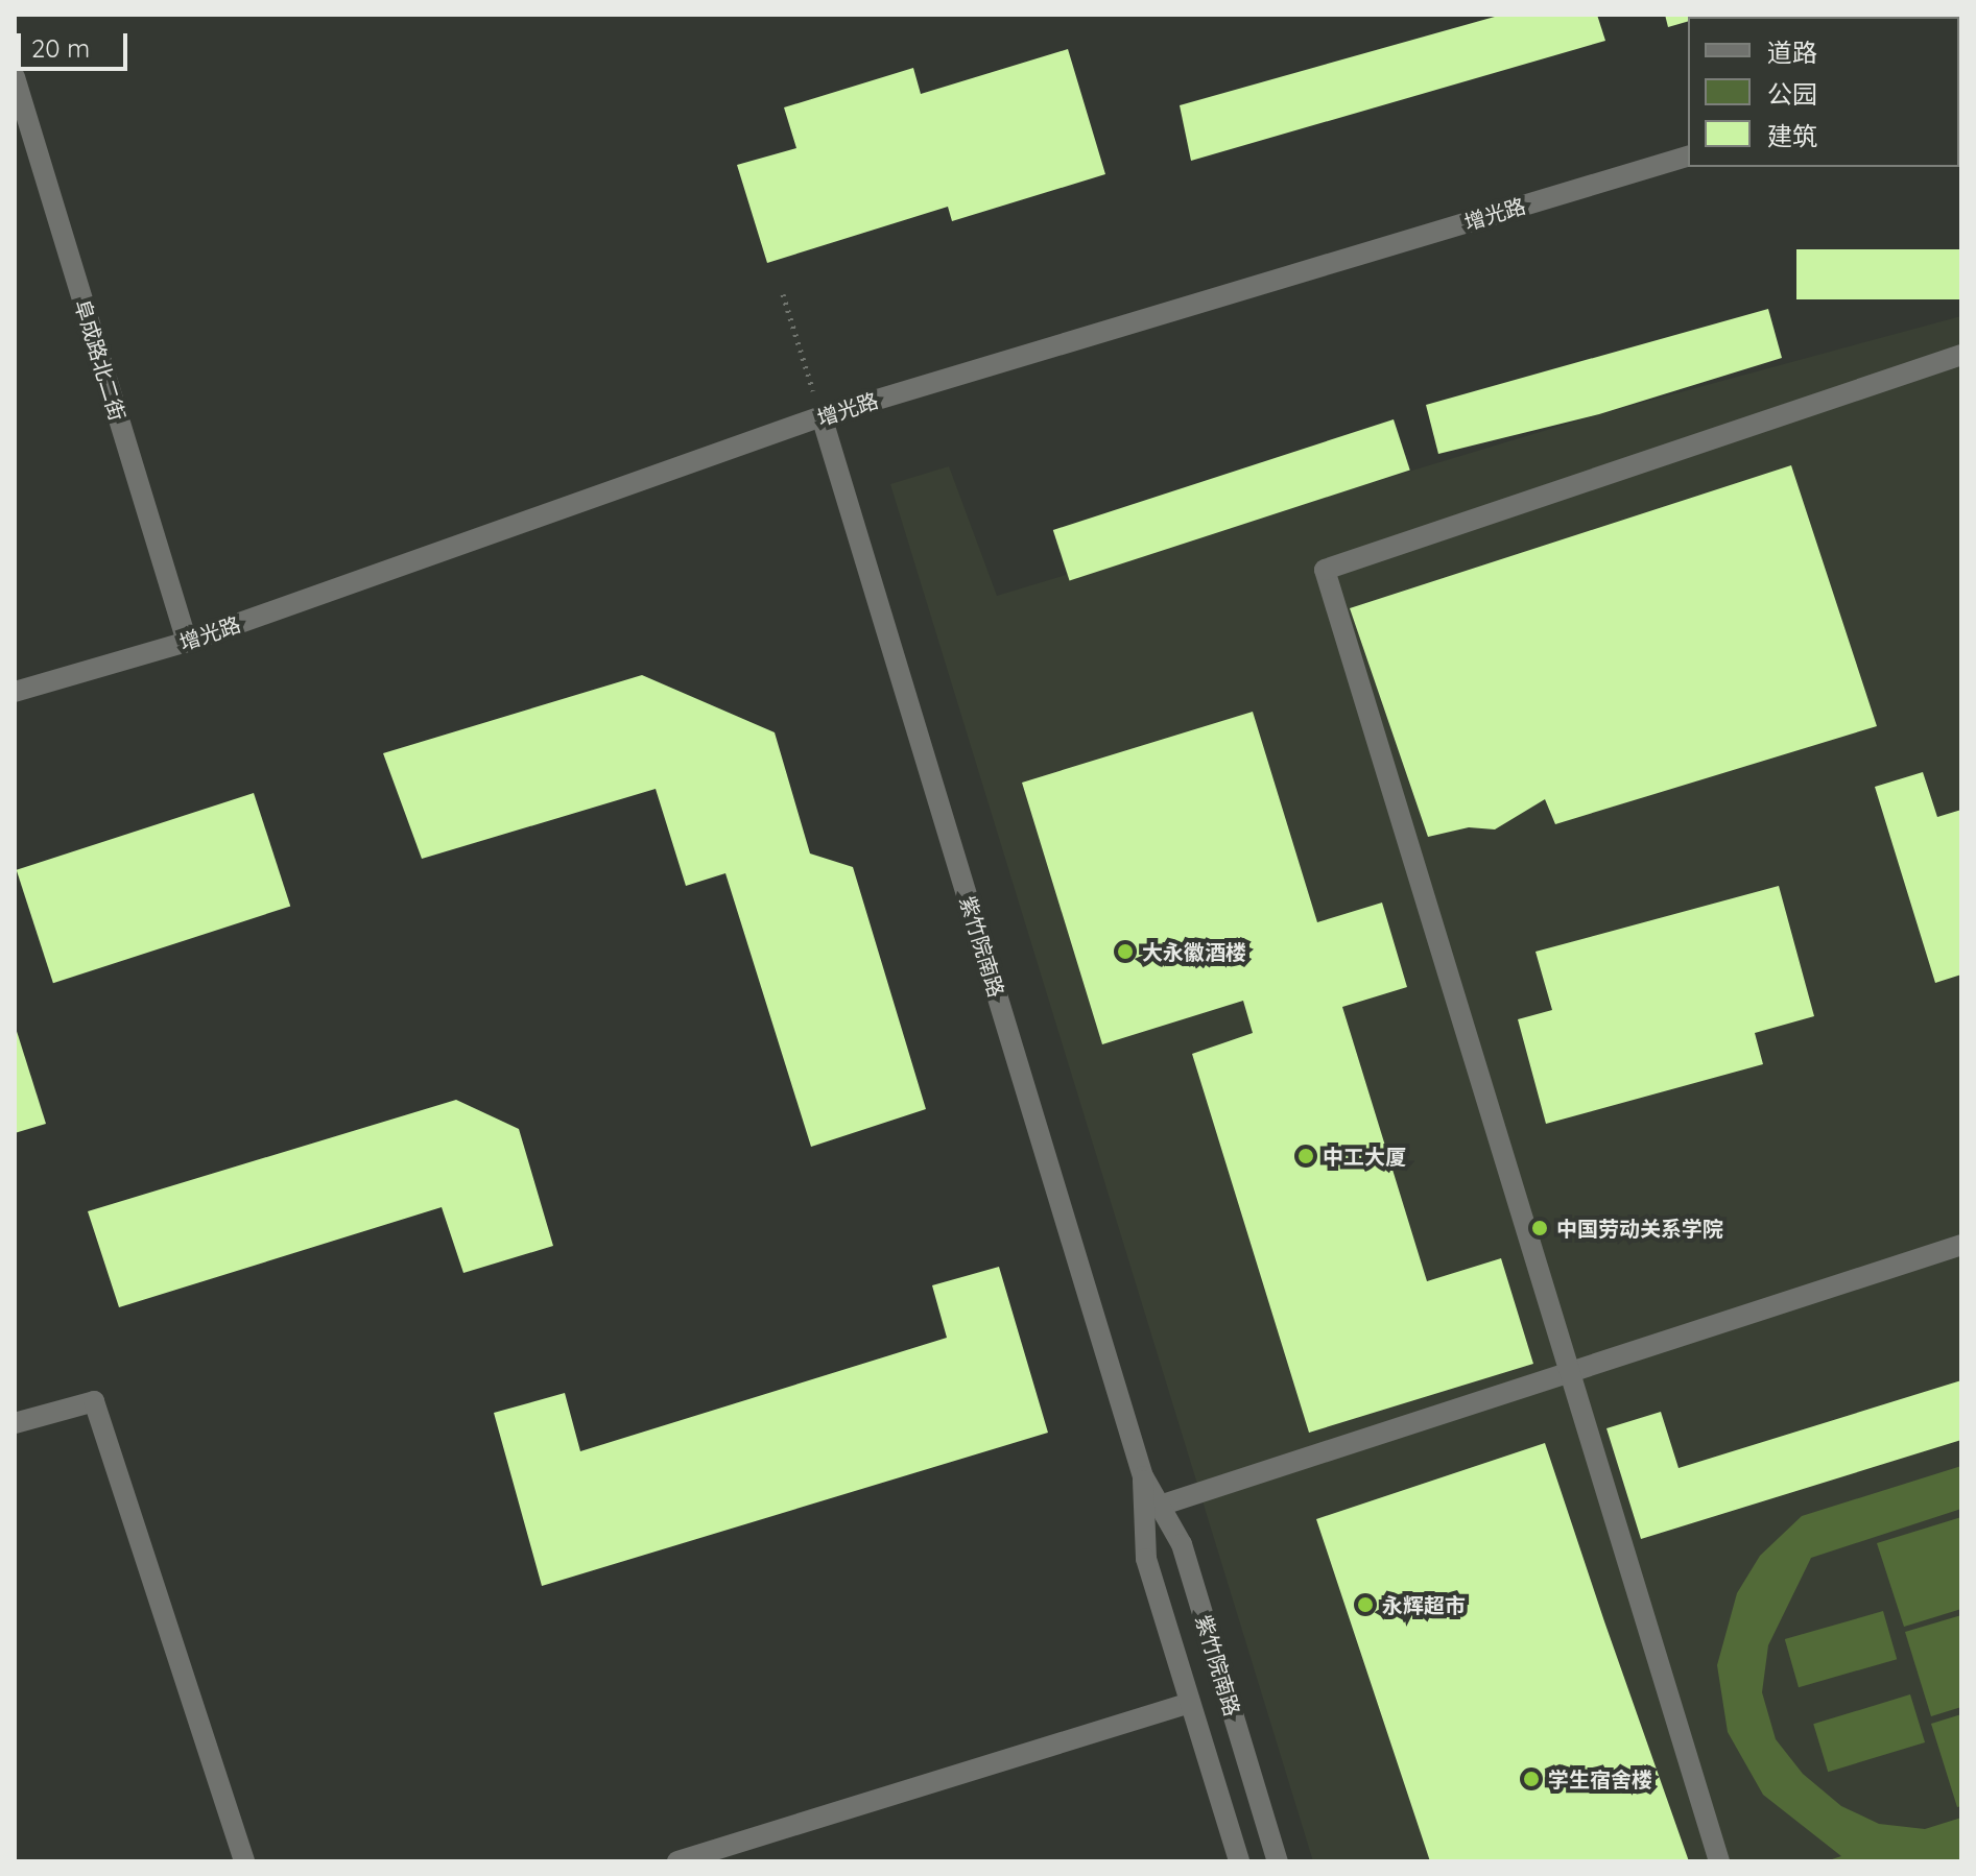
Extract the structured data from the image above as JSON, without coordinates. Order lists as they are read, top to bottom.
{
  "streets": {
    "street": ["增光路", "阜成路北二街", "紫竹院南路"]
  },
  "crossings": [
    ["增光路", "阜成路北二街"],
    ["增光路", "紫竹院南路"]
  ],
  "places": [
    "大永徽酒楼",
    "中工大厦",
    "中国劳动关系学院",
    "永辉超市",
    "学生宿舍楼"
  ],
  "legend": ["道路", "公园", "建筑"],
  "scale_bar": "20 m"
}
